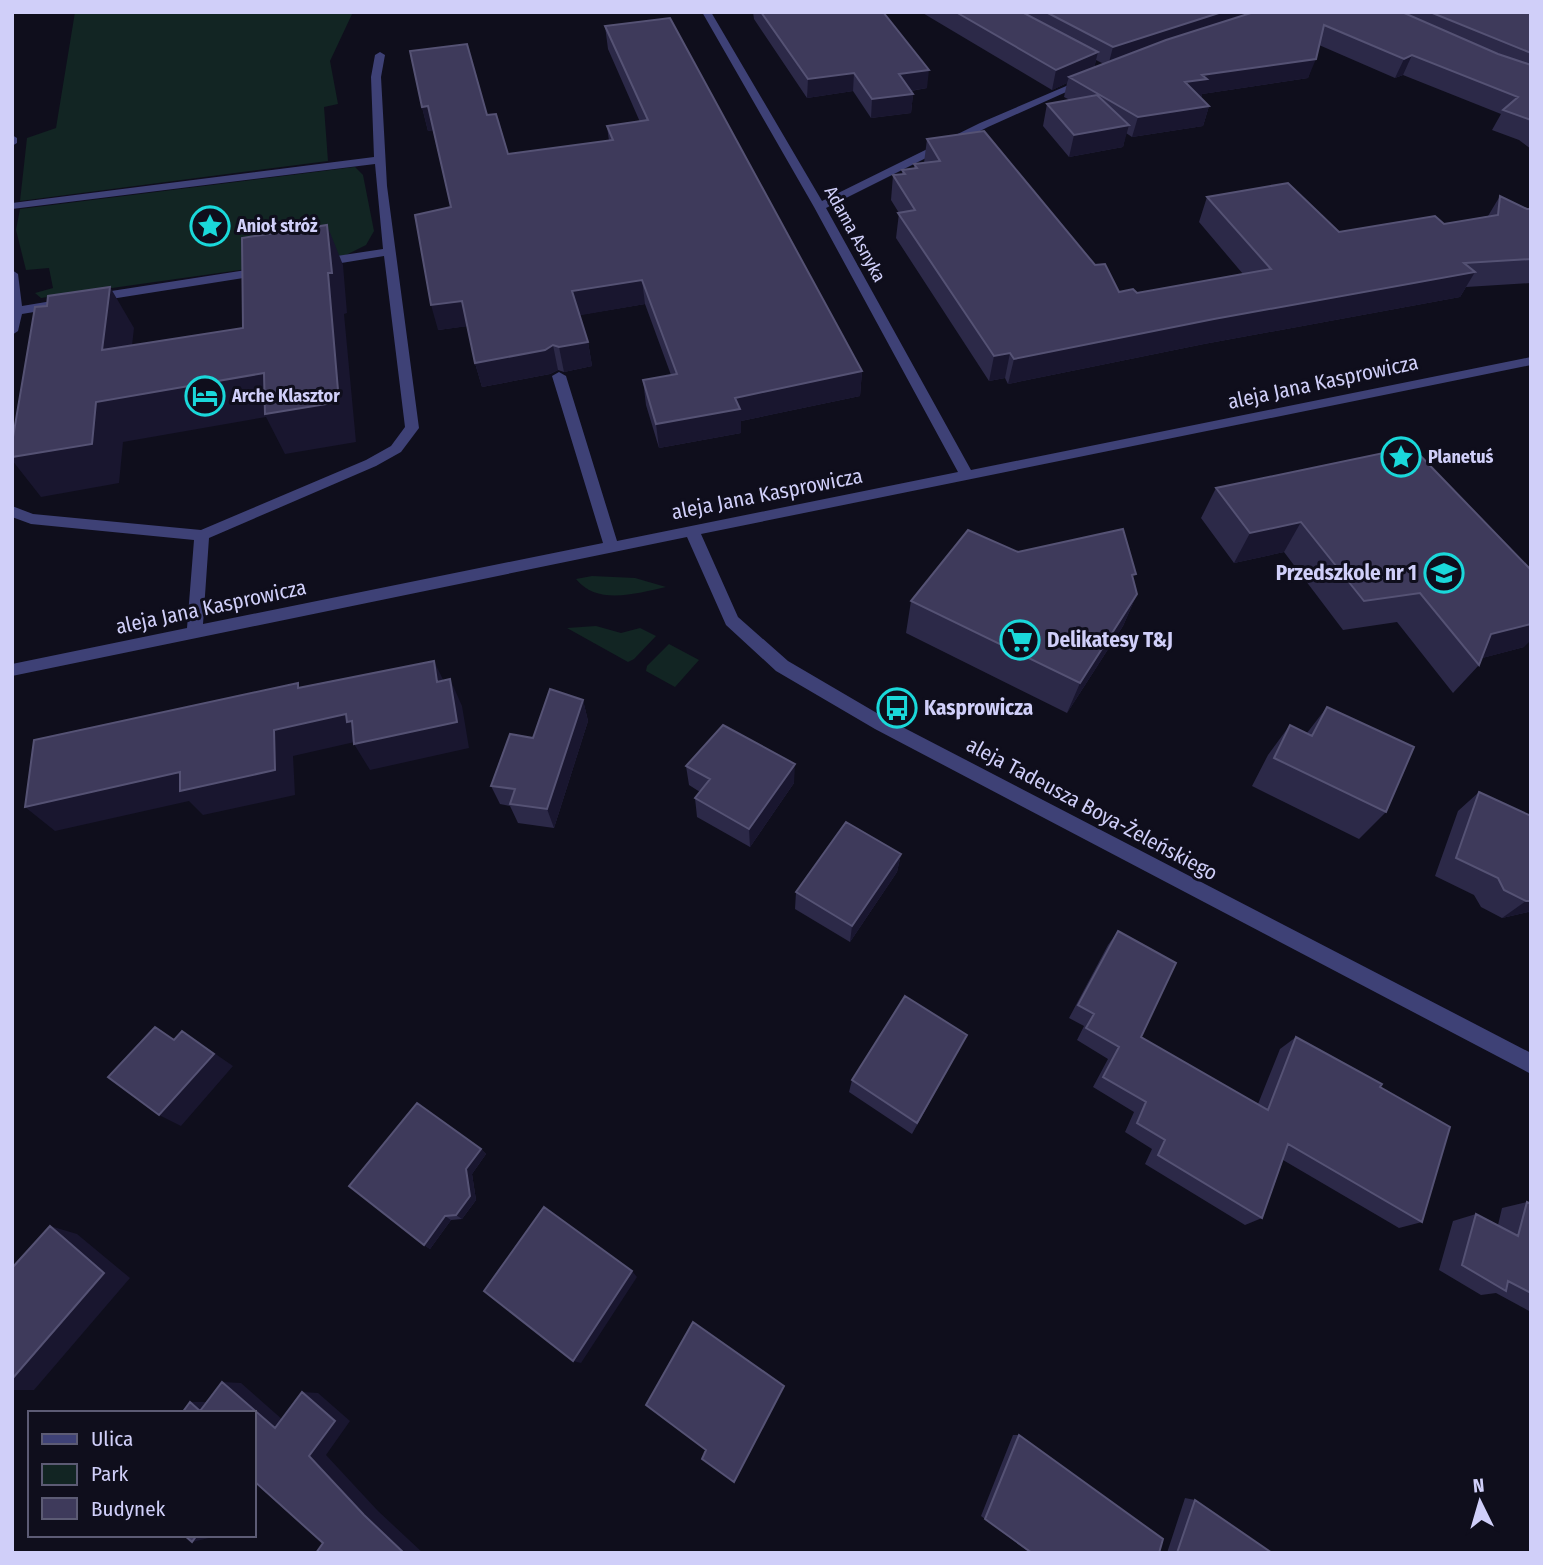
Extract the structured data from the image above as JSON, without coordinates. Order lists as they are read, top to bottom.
{
  "streets": {
    "street": ["Adama Asnyka", "aleja Jana Kasprowicza", "aleja Tadeusza Boya-Żeleńskiego"]
  },
  "crossings": [
    ["Adama Asnyka", "aleja Jana Kasprowicza"],
    ["aleja Jana Kasprowicza", "aleja Tadeusza Boya-Żeleńskiego"]
  ],
  "places": {
    "place": ["Anioł stróż", "Planetuś"],
    "hotel": ["Arche Klasztor"],
    "school or university": ["Przedszkole nr 1"],
    "supermarket": ["Delikatesy T&J"],
    "bus stop": ["Kasprowicza"]
  },
  "legend": ["Ulica", "Park", "Budynek"],
  "north": "top"
}
